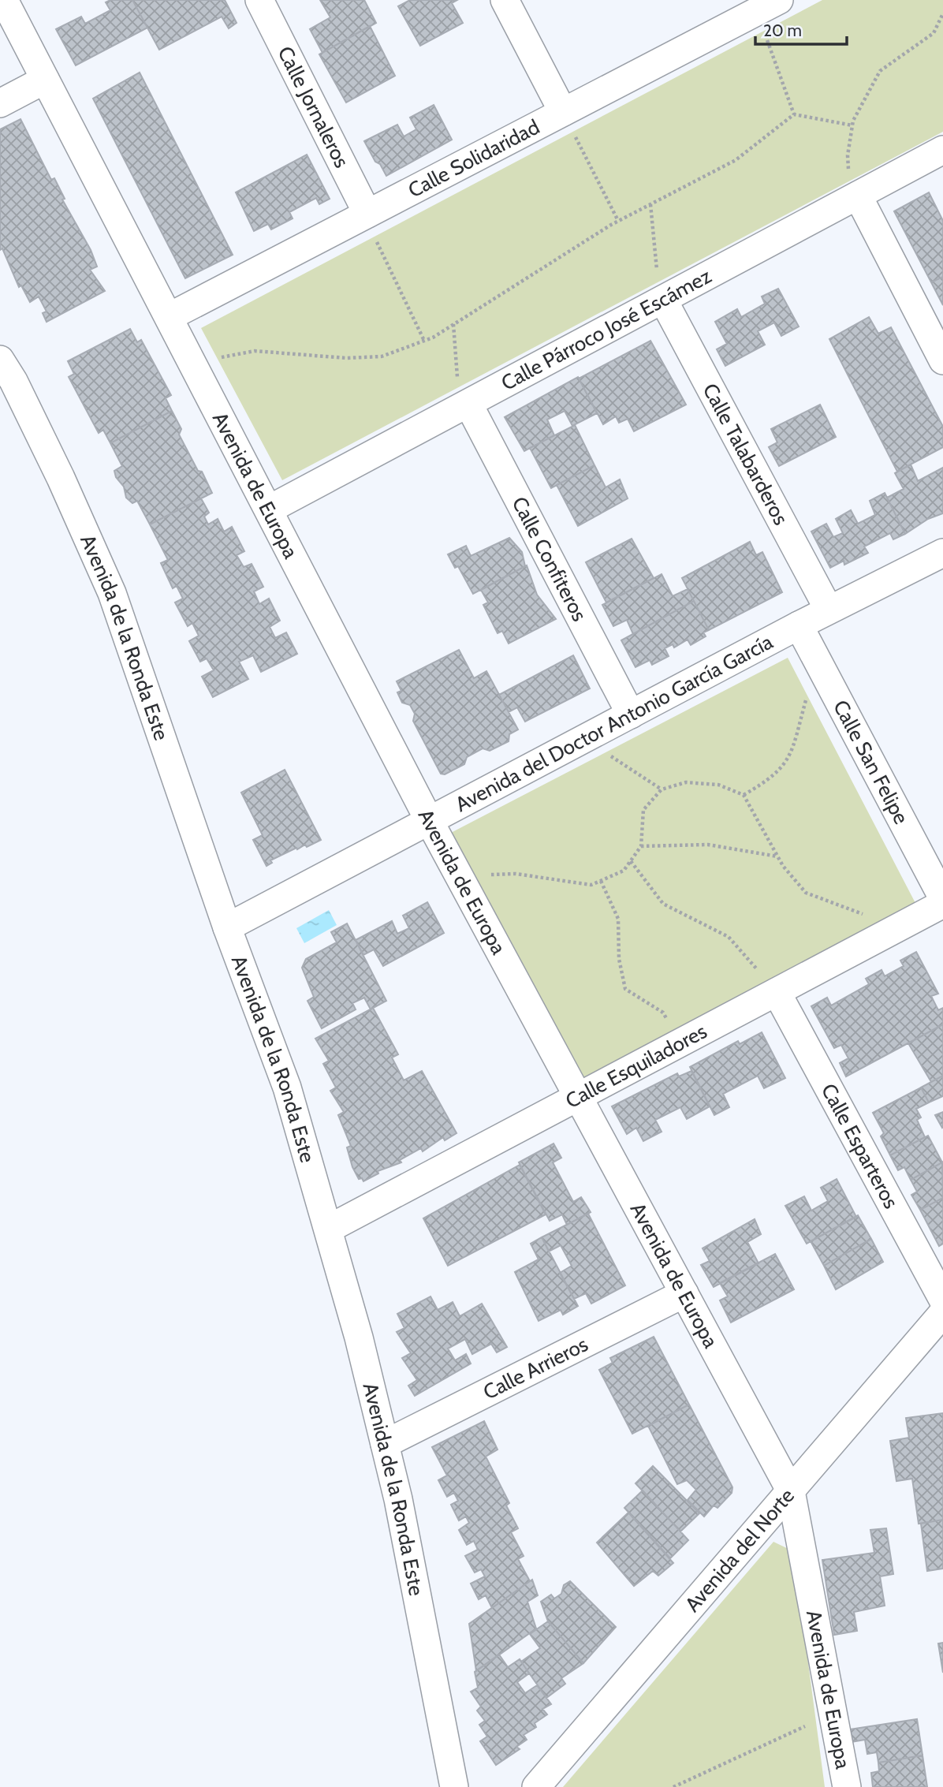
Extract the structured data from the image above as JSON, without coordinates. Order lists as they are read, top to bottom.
{
  "streets": {
    "street": [
      "Calle Jornaleros",
      "Calle Solidaridad",
      "Calle Párroco José Escámez",
      "Calle Talabarderos",
      "Avenida de Europa",
      "Calle Confiteros",
      "Avenida de la Ronda Este",
      "Avenida del Doctor Antonio García García",
      "Calle San Felipe",
      "Calle Esquiladores",
      "Calle Esparteros",
      "Calle Arrieros",
      "Avenida del Norte"
    ]
  },
  "crossings": [
    ["Calle Jornaleros", "Calle Solidaridad"],
    ["Calle Solidaridad", "Avenida de Europa"],
    ["Calle Párroco José Escámez", "Calle Talabarderos"],
    ["Calle Párroco José Escámez", "Avenida de Europa"],
    ["Calle Párroco José Escámez", "Calle Confiteros"],
    ["Calle Talabarderos", "Avenida del Doctor Antonio García García"],
    ["Avenida de Europa", "Avenida del Doctor Antonio García García"],
    ["Avenida de Europa", "Calle Esquiladores"],
    ["Avenida de Europa", "Calle Arrieros"],
    ["Avenida de Europa", "Avenida del Norte"],
    ["Calle Confiteros", "Avenida del Doctor Antonio García García"],
    ["Avenida de la Ronda Este", "Avenida del Doctor Antonio García García"],
    ["Avenida de la Ronda Este", "Calle Esquiladores"],
    ["Avenida de la Ronda Este", "Calle Arrieros"],
    ["Avenida del Doctor Antonio García García", "Calle San Felipe"],
    ["Calle Esquiladores", "Calle Esparteros"]
  ],
  "scale_bar": "20 m"
}
